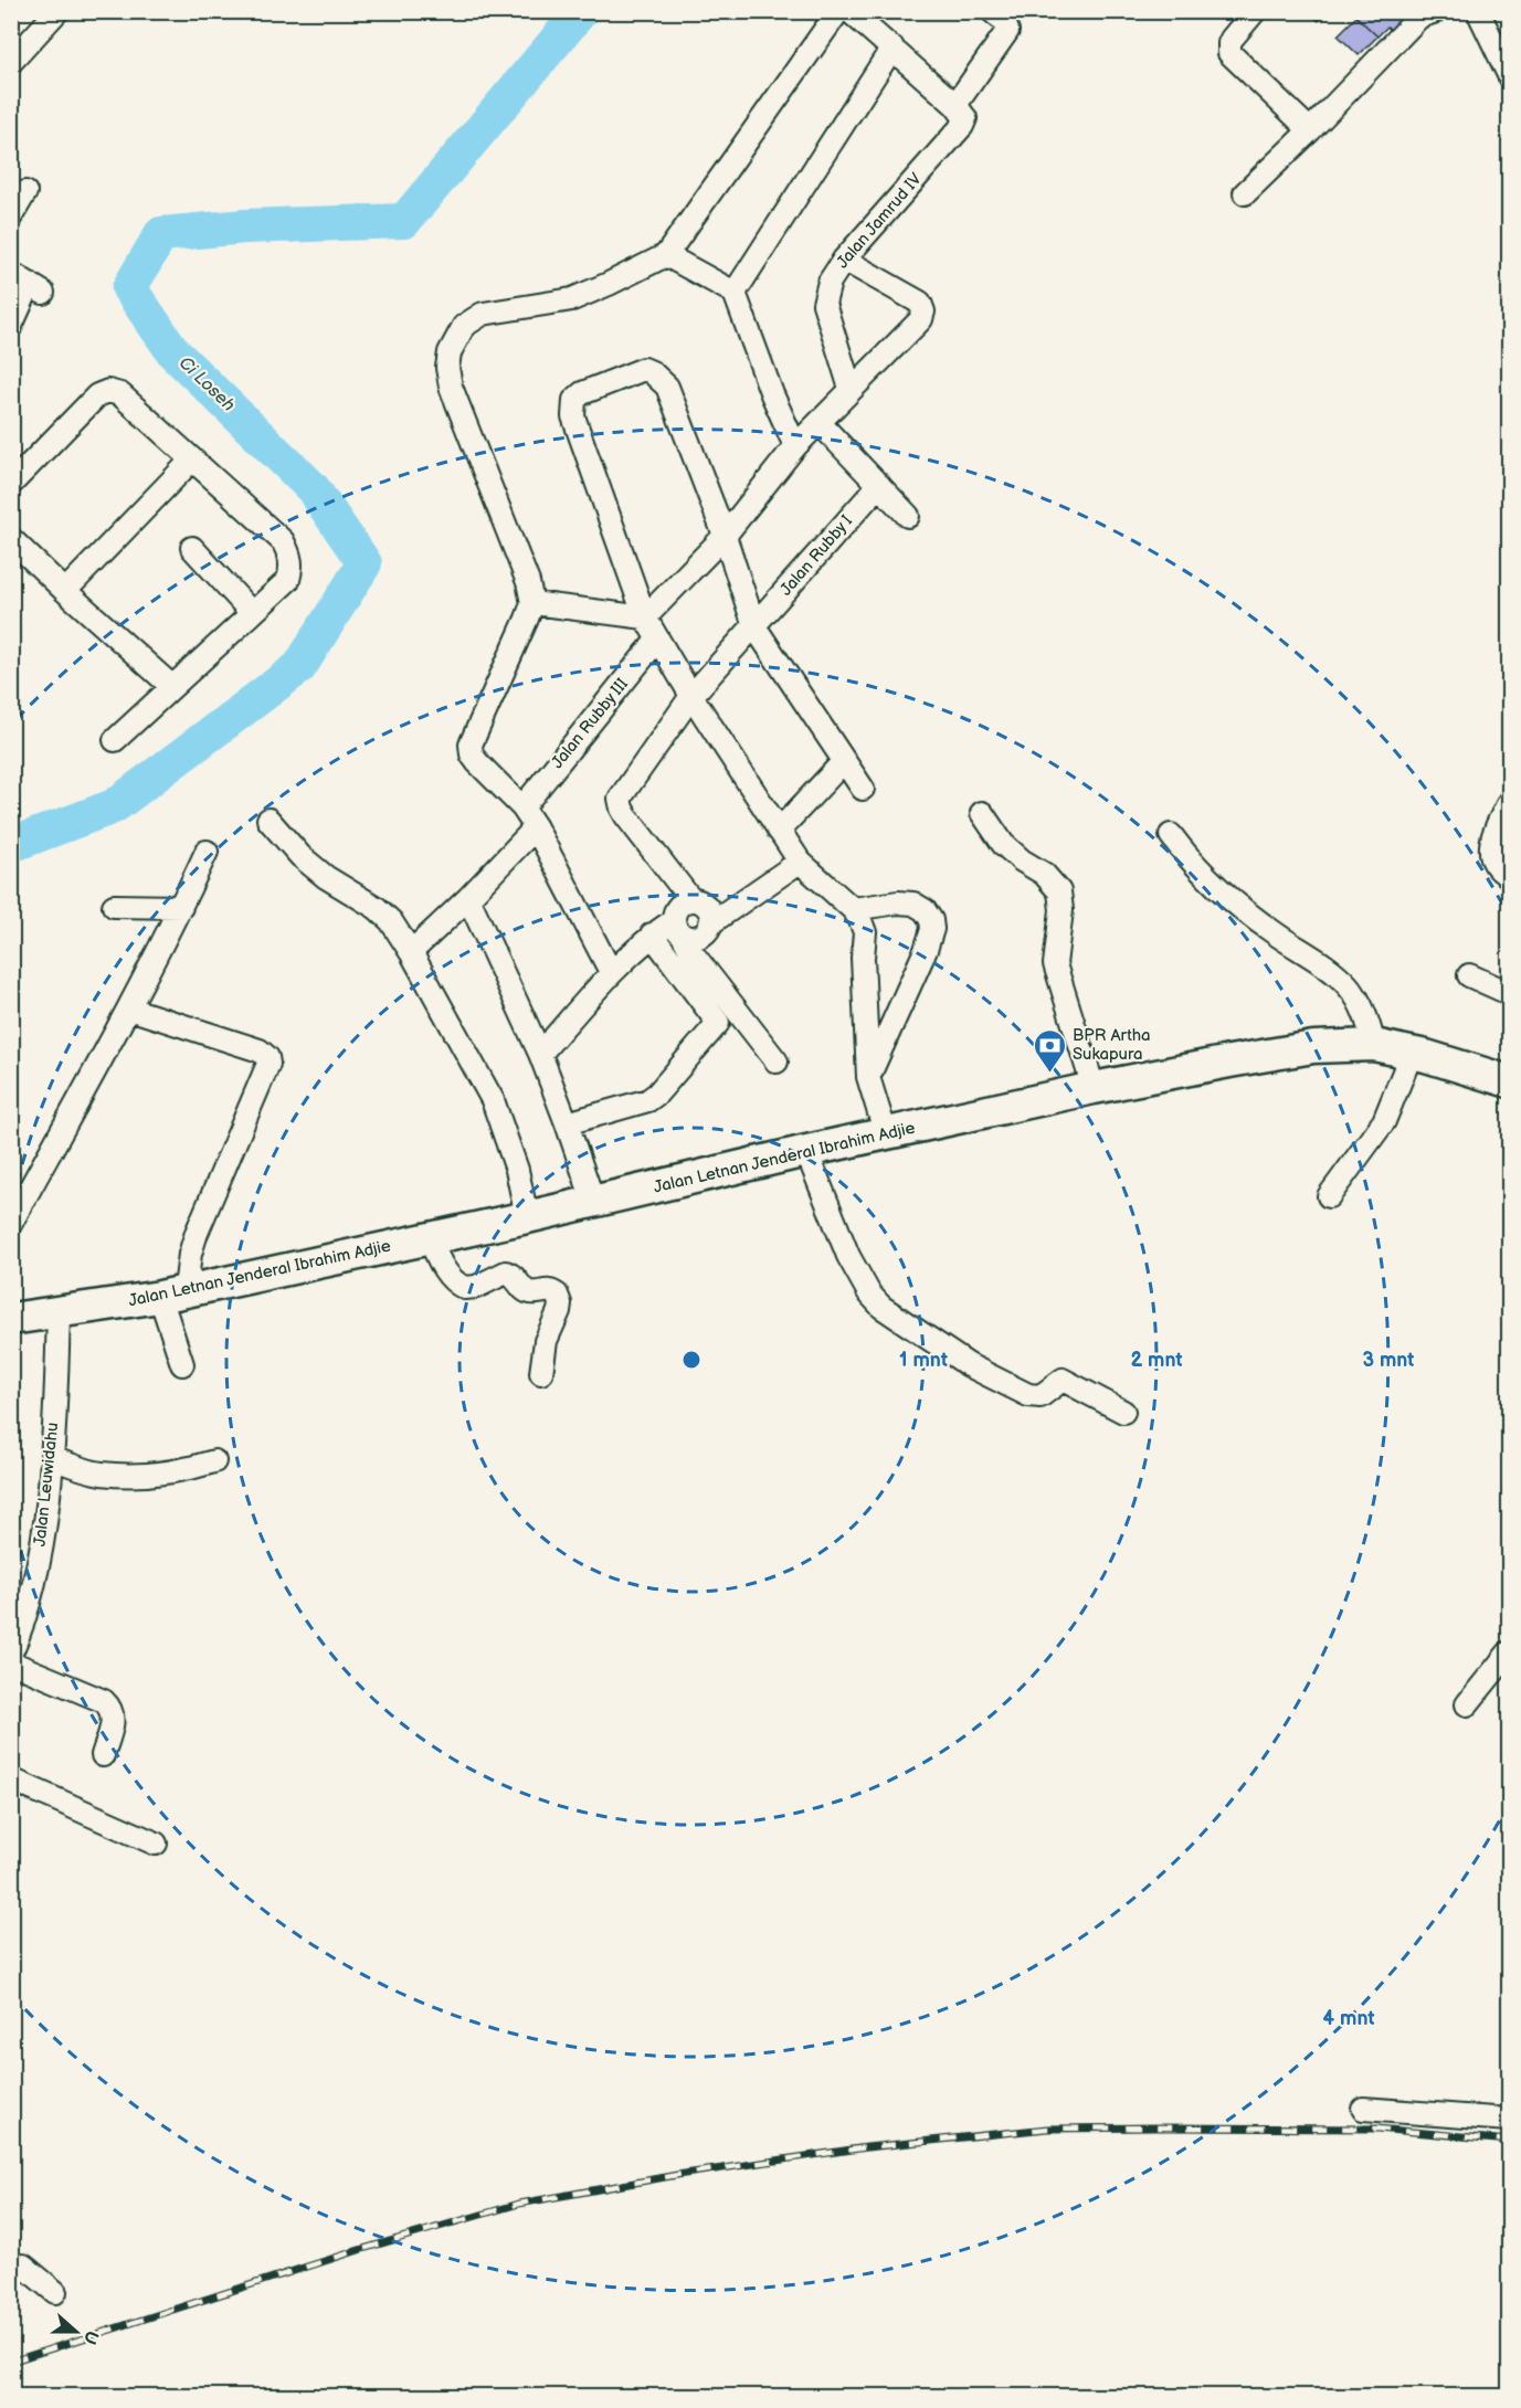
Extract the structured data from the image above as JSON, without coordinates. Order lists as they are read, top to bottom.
{
  "streets": {
    "highway": ["Jalan Letnan Jenderal Ibrahim Adjie"],
    "street": [
      "Jalan Jamrud IV",
      "Jalan Rubby I",
      "Jalan Rubby III",
      "Jalan Leuwidahu"
    ]
  },
  "crossings": [
    ["Jalan Letnan Jenderal Ibrahim Adjie", "Jalan Leuwidahu"]
  ],
  "water": ["Ci Loseh"],
  "places": {
    "bank": ["BPR Artha Sukapura"]
  },
  "north": "right",
  "rings": [
    "1 mnt",
    "2 mnt",
    "3 mnt",
    "4 mnt"
  ]
}
